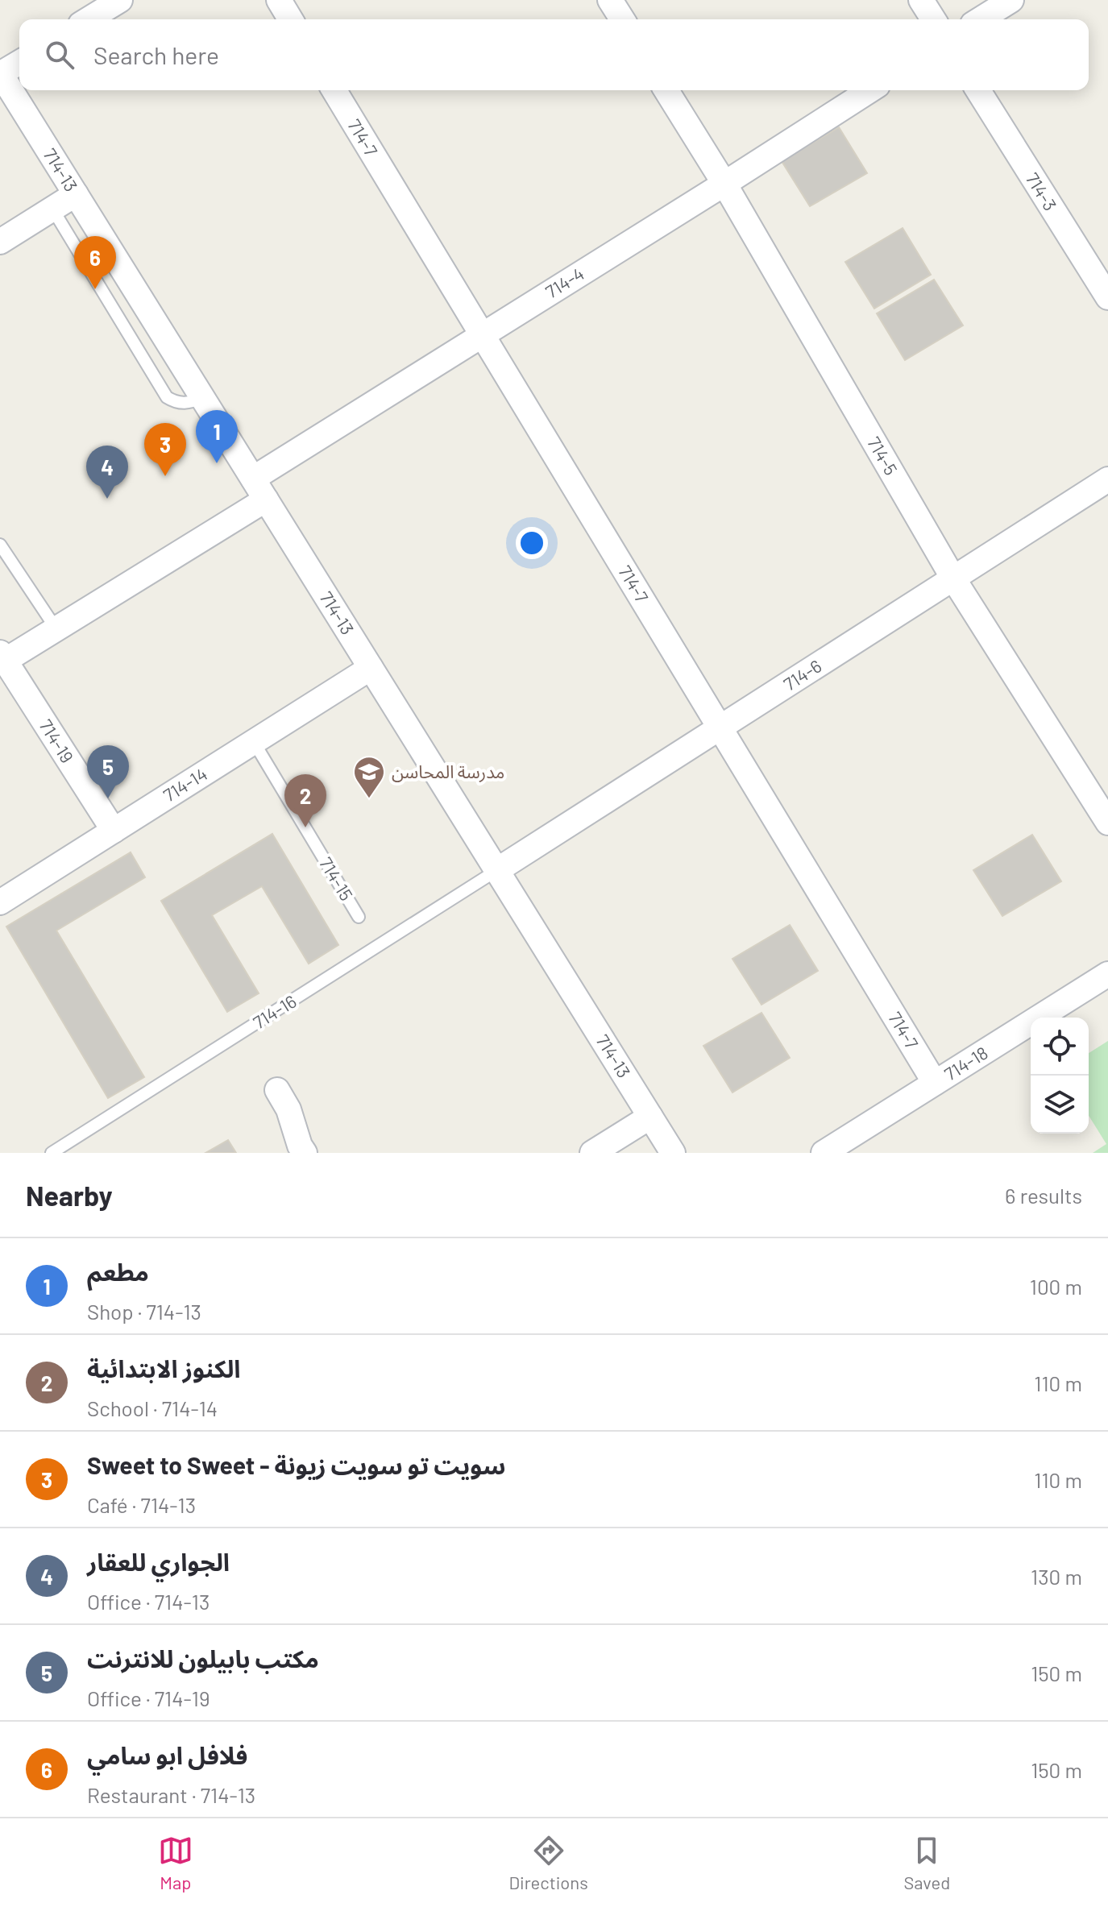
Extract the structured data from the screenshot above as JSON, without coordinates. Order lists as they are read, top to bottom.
{
  "streets": {
    "street": [
      "714-7",
      "714-13",
      "714-3",
      "714-4",
      "714-5",
      "714-6",
      "714-19",
      "714-14",
      "714-18"
    ],
    "lane": ["714-15", "714-16"]
  },
  "crossings": [
    ["714-7", "714-4"],
    ["714-7", "714-6"],
    ["714-7", "714-18"],
    ["714-13", "714-4"],
    ["714-13", "714-6"],
    ["714-13", "714-14"],
    ["714-13", "714-16"],
    ["714-4", "714-5"],
    ["714-5", "714-6"],
    ["714-6", "714-16"],
    ["714-19", "714-14"],
    ["714-14", "714-15"]
  ],
  "places": {
    "school or university": ["مدرسة المحاسن"]
  },
  "page": {
    "search": "Search here",
    "pins": [
      "6",
      "1",
      "3",
      "4",
      "5",
      "2"
    ],
    "heading": ["Nearby", "6 results"],
    "list": [
      {
        "mark": "1",
        "name": "مطعم",
        "note": "Shop · 714-13",
        "value": "100 m"
      },
      {
        "mark": "2",
        "name": "الكنوز الابتدائية",
        "note": "School · 714-14",
        "value": "110 m"
      },
      {
        "mark": "3",
        "name": "Sweet to Sweet - سويت تو سويت زيونة",
        "note": "Café · 714-13",
        "value": "110 m"
      },
      {
        "mark": "4",
        "name": "الجواري للعقار",
        "note": "Office · 714-13",
        "value": "130 m"
      },
      {
        "mark": "5",
        "name": "مكتب بابيلون للانترنت",
        "note": "Office · 714-19",
        "value": "150 m"
      },
      {
        "mark": "6",
        "name": "فلافل ابو سامي",
        "note": "Restaurant · 714-13",
        "value": "150 m"
      }
    ],
    "nav": ["Map", "Directions", "Saved"]
  }
}
